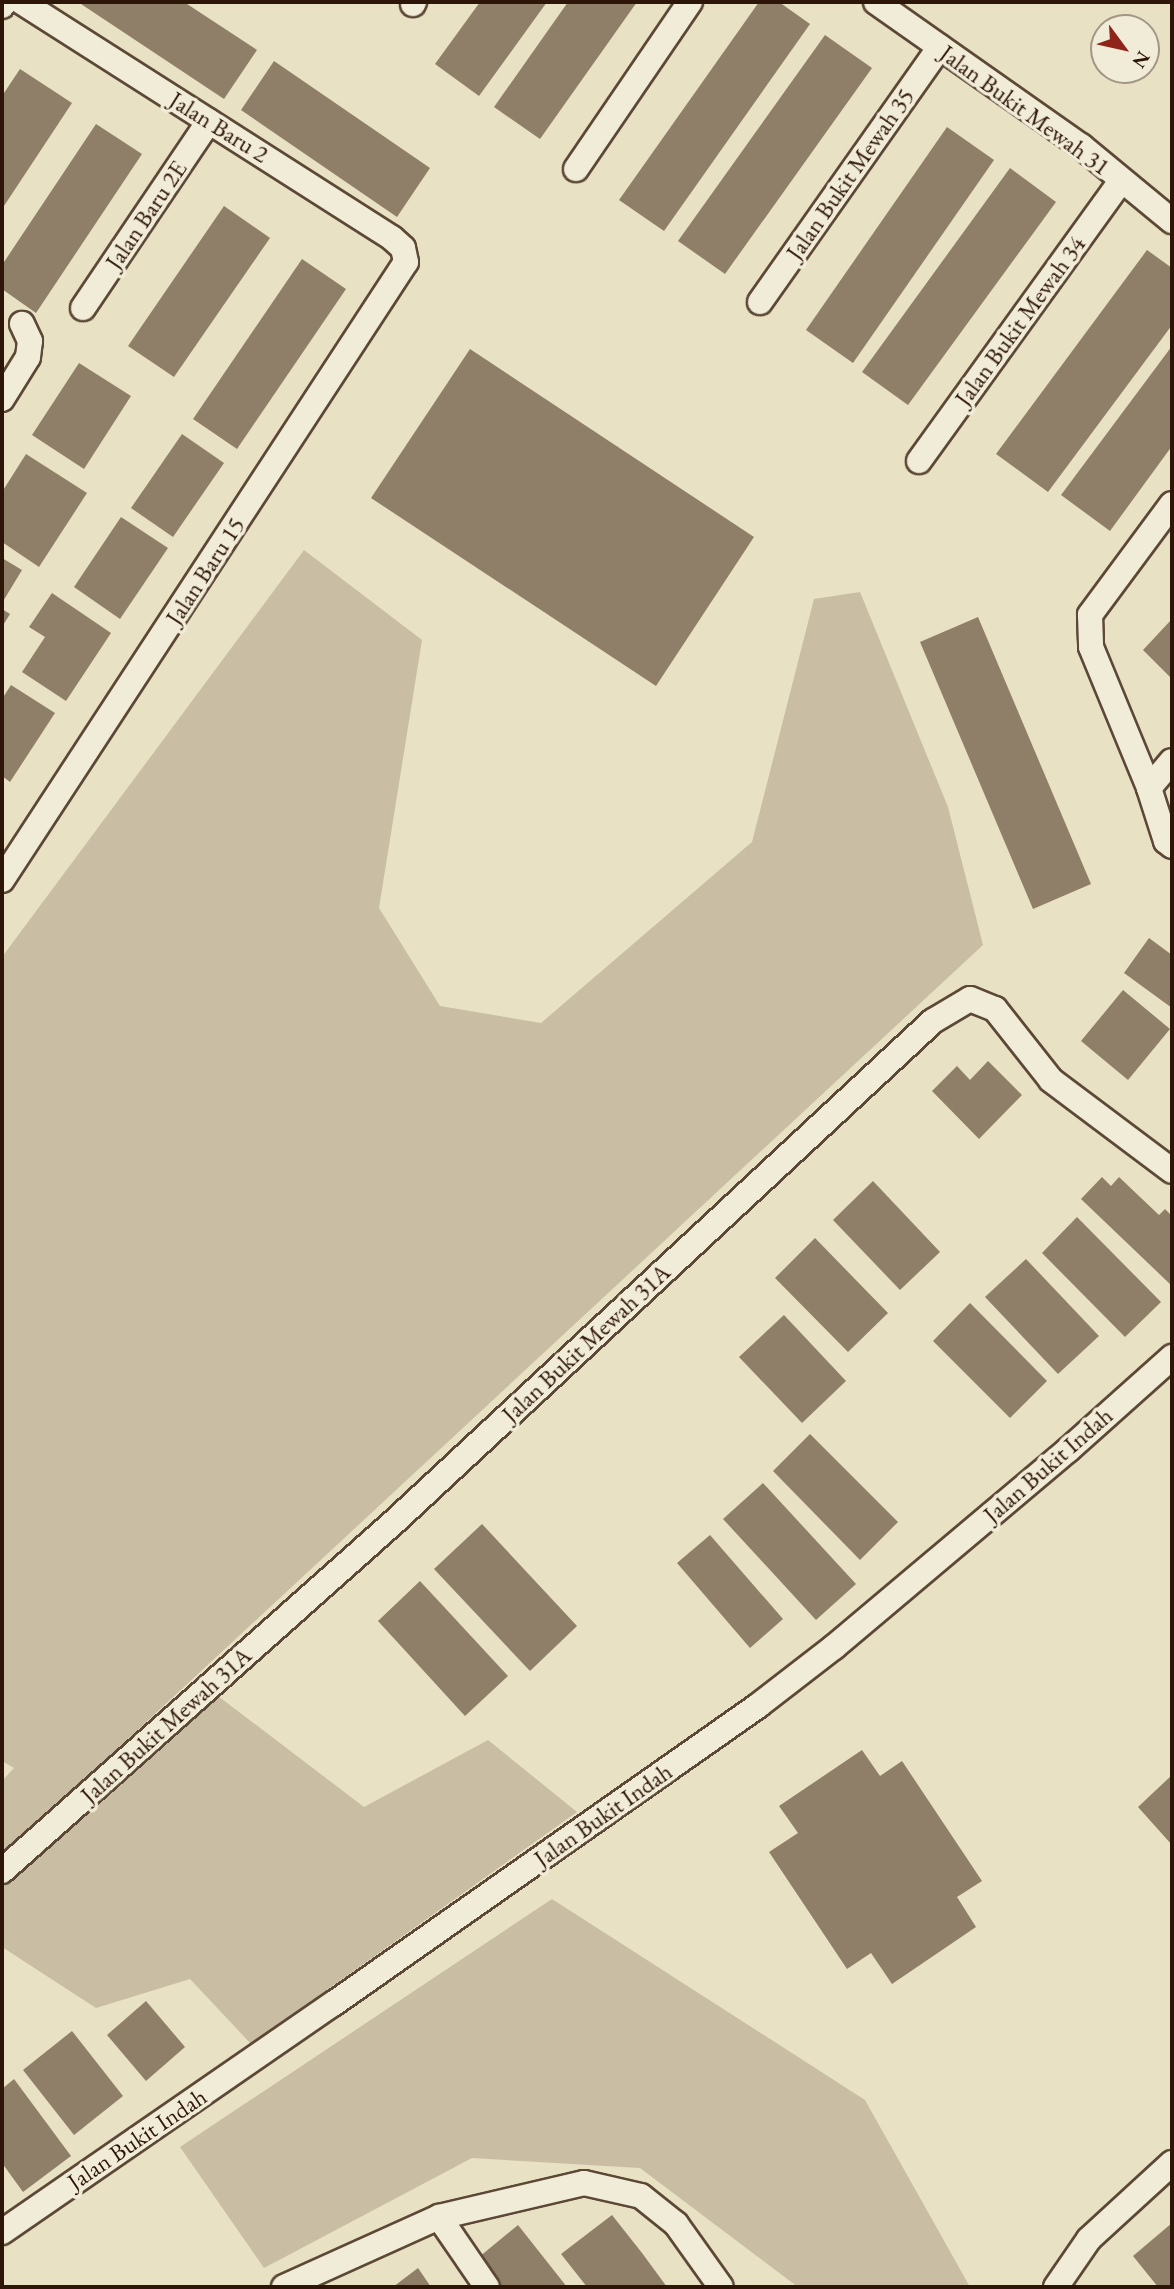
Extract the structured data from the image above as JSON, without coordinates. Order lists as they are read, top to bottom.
{
  "streets": {
    "street": [
      "Jalan Bukit Mewah 31",
      "Jalan Baru 2",
      "Jalan Bukit Mewah 35",
      "Jalan Baru 2E",
      "Jalan Bukit Mewah 34",
      "Jalan Baru 15",
      "Jalan Bukit Mewah 31A",
      "Jalan Bukit Indah"
    ]
  },
  "crossings": [
    ["Jalan Bukit Mewah 31", "Jalan Bukit Mewah 35"],
    ["Jalan Bukit Mewah 31", "Jalan Bukit Mewah 34"],
    ["Jalan Baru 2", "Jalan Baru 2E"],
    ["Jalan Baru 2", "Jalan Baru 15"]
  ],
  "north": "bottom right"
}
